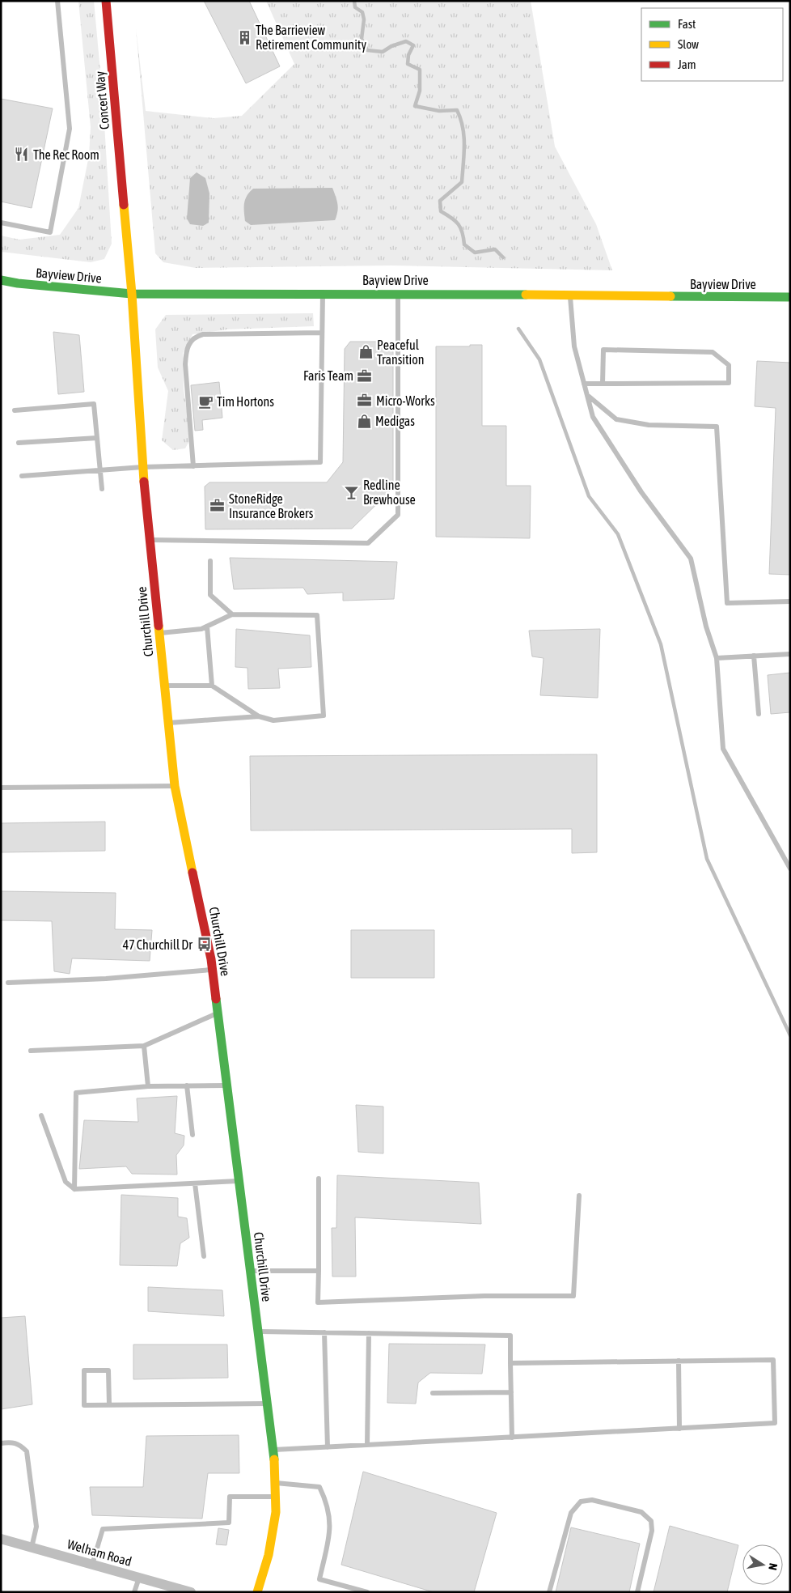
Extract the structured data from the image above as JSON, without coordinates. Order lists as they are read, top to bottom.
{
  "streets": {
    "street": [
      "Concert Way",
      "Bayview Drive",
      "Churchill Drive",
      "Welham Road"
    ]
  },
  "crossings": [
    ["Concert Way", "Bayview Drive"],
    ["Concert Way", "Churchill Drive"],
    ["Bayview Drive", "Churchill Drive"]
  ],
  "places": {
    "building": ["The Barrieview Retirement Community"],
    "restaurant": ["The Rec Room"],
    "shop": ["Peaceful Transition", "Medigas"],
    "office": ["Faris Team", "Micro-Works", "StoneRidge Insurance Brokers"],
    "cafe": ["Tim Hortons"],
    "bar": ["Redline Brewhouse"],
    "bus stop": ["47 Churchill Dr"]
  },
  "legend": ["Fast", "Slow", "Jam"],
  "north": "right"
}
